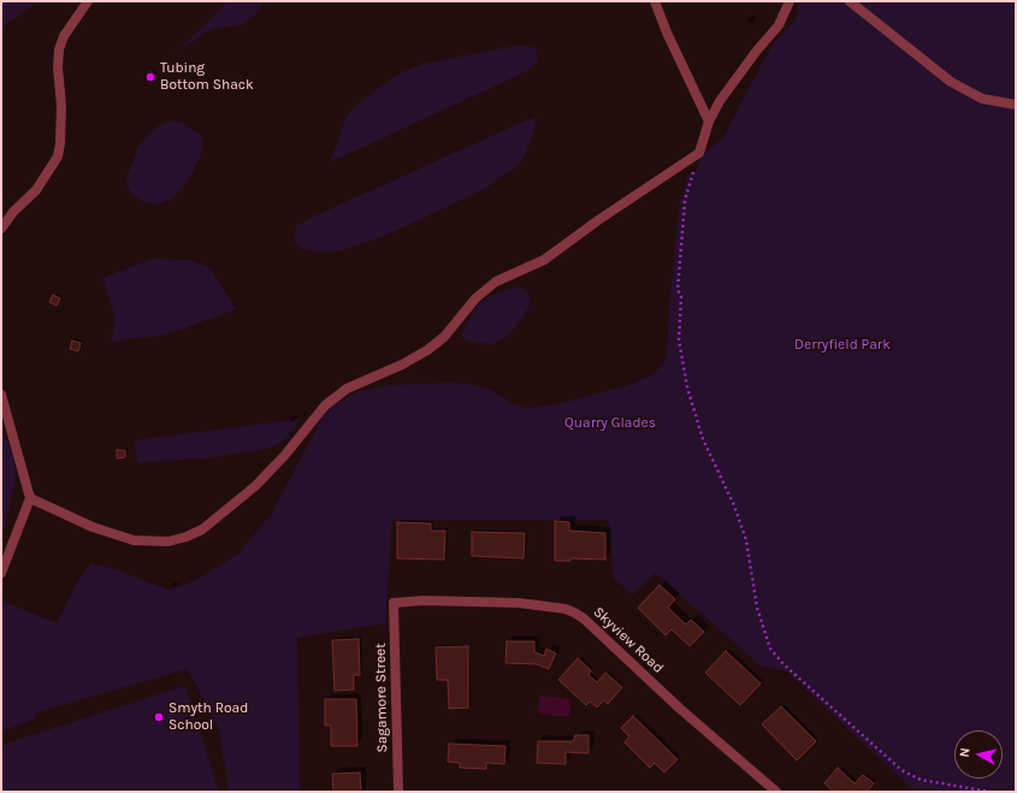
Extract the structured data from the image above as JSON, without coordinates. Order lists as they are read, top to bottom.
{
  "streets": {
    "street": ["Skyview Road", "Sagamore Street"]
  },
  "crossings": [
    ["Skyview Road", "Sagamore Street"]
  ],
  "parks": ["Derryfield Park", "Quarry Glades"],
  "places": ["Tubing Bottom Shack", "Smyth Road School"],
  "north": "left"
}
